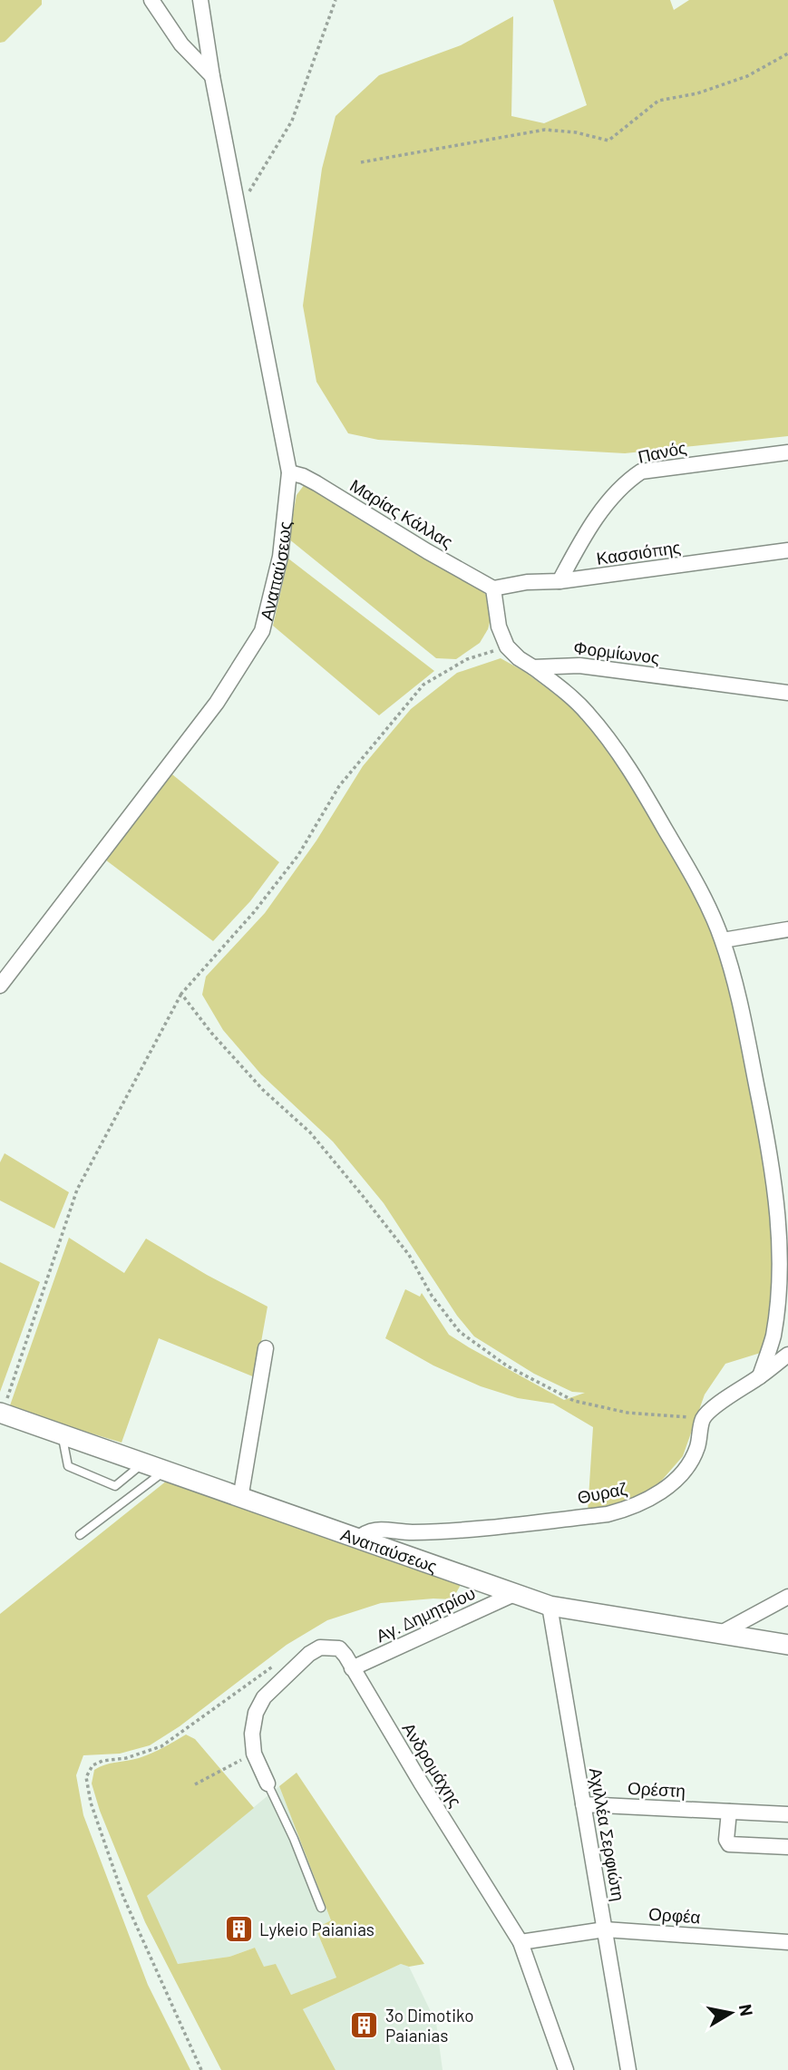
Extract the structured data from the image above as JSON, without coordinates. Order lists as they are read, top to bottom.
{
  "streets": {
    "street": [
      "Πανός",
      "Μαρίας Κάλλας",
      "Κασσιόπης",
      "Αναπαύσεως",
      "Φορμίωνος",
      "Θυραζ",
      "Αγ. Δημητρίου",
      "Ανδρομάχης",
      "Ορέστη",
      "Αχιλλέα Σερφιώτη",
      "Ορφέα"
    ]
  },
  "crossings": [
    ["Πανός", "Κασσιόπης"],
    ["Μαρίας Κάλλας", "Κασσιόπης"],
    ["Μαρίας Κάλλας", "Αναπαύσεως"],
    ["Αναπαύσεως", "Θυραζ"],
    ["Αναπαύσεως", "Αγ. Δημητρίου"],
    ["Αναπαύσεως", "Αχιλλέα Σερφιώτη"],
    ["Αγ. Δημητρίου", "Ανδρομάχης"],
    ["Ανδρομάχης", "Ορφέα"],
    ["Ορέστη", "Αχιλλέα Σερφιώτη"],
    ["Αχιλλέα Σερφιώτη", "Ορφέα"]
  ],
  "places": {
    "building": ["Lykeio Paianias", "3o Dimotiko Paianias"]
  },
  "north": "right"
}
